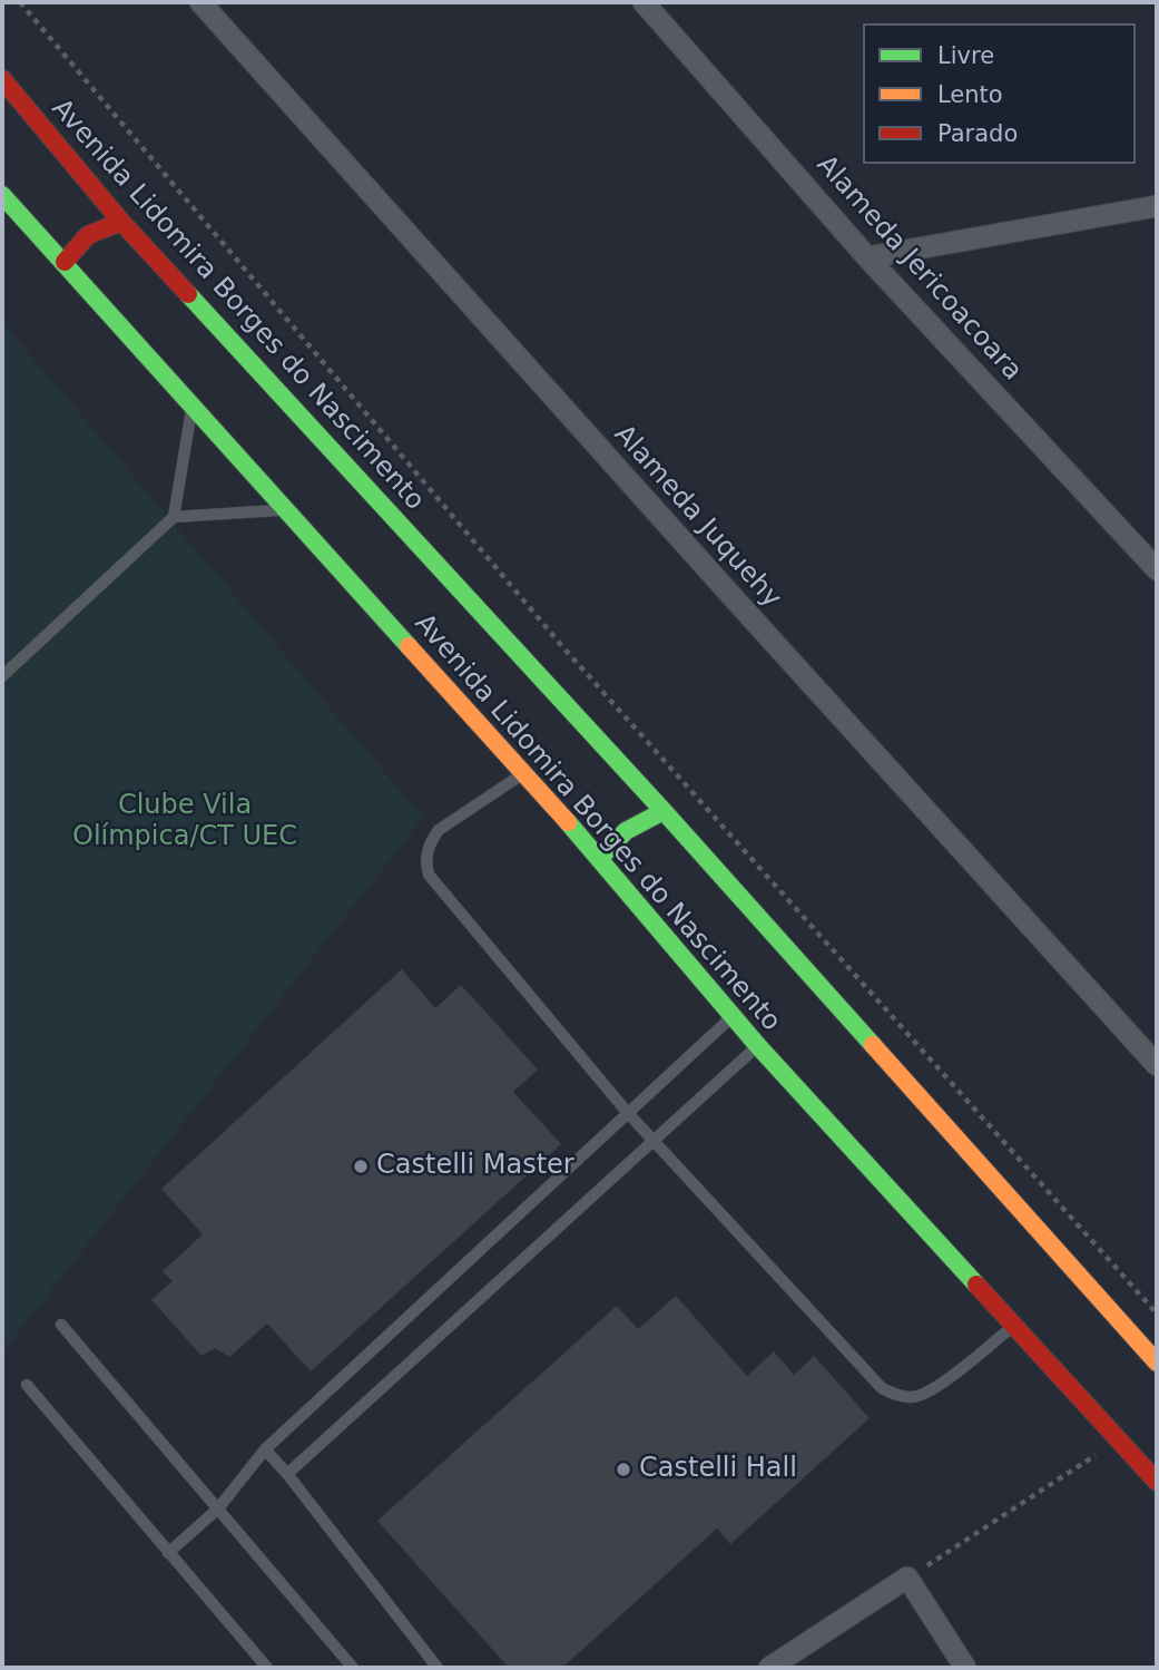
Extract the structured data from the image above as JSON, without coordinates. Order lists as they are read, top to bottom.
{
  "streets": {
    "street": ["Alameda Jericoacoara", "Avenida Lidomira Borges do Nascimento", "Alameda Juquehy"]
  },
  "parks": ["Clube Vila Olímpica/CT UEC"],
  "places": ["Castelli Master", "Castelli Hall"],
  "legend": ["Livre", "Lento", "Parado"]
}
